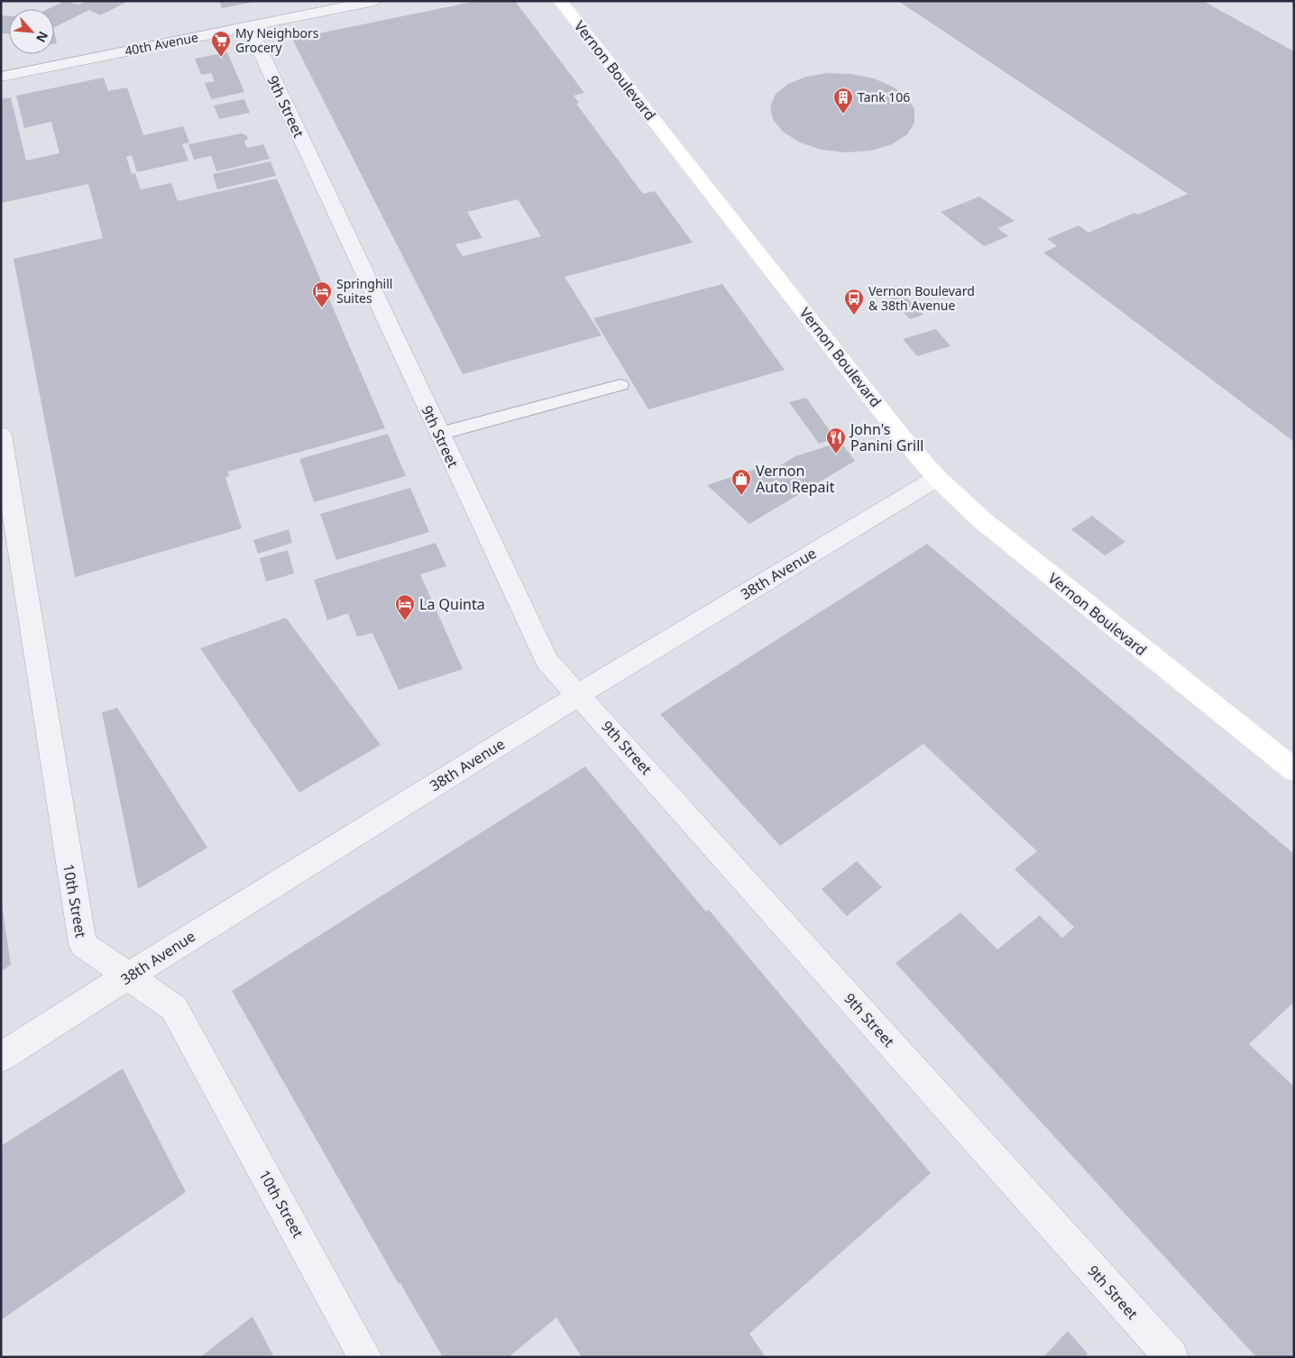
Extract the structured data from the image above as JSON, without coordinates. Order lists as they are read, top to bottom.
{
  "streets": {
    "main road": ["Vernon Boulevard"],
    "street": [
      "40th Avenue",
      "9th Street",
      "38th Avenue",
      "10th Street"
    ]
  },
  "crossings": [
    ["40th Avenue", "9th Street"],
    ["Vernon Boulevard", "38th Avenue"],
    ["9th Street", "38th Avenue"],
    ["38th Avenue", "10th Street"]
  ],
  "places": {
    "supermarket": ["My Neighbors Grocery"],
    "building": ["Tank 106"],
    "hotel": ["Springhill Suites", "La Quinta"],
    "bus stop": ["Vernon Boulevard & 38th Avenue"],
    "restaurant": ["John's Panini Grill"],
    "shop": ["Vernon Auto Repait"]
  },
  "north": "bottom right"
}
